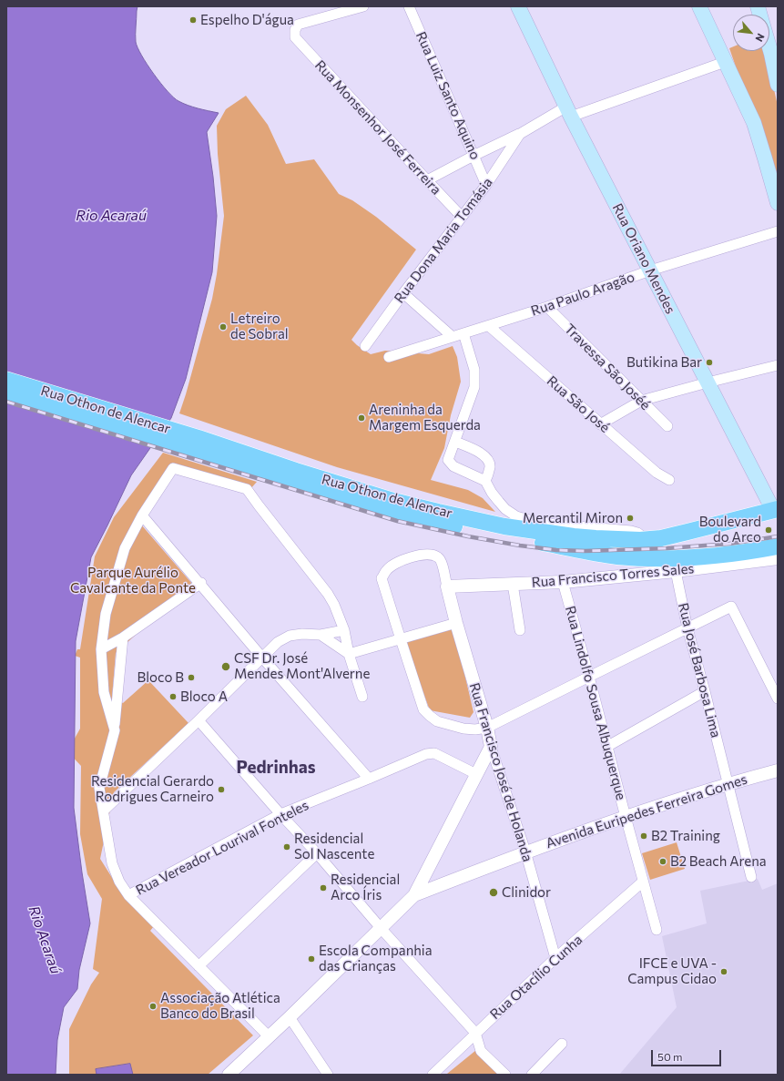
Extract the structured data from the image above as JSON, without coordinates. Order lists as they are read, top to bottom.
{
  "streets": {
    "main road": ["Rua Oriano Mendes", "Rua Othon de Alencar"],
    "street": [
      "Rua Luiz Santo Aquino",
      "Rua Monsenhor José Ferreira",
      "Rua Dona Maria Tomásia",
      "Rua Paulo Aragão",
      "Travessa São Joséé",
      "Rua São José",
      "Rua Francisco Torres Sales",
      "Rua José Barbosa Lima",
      "Rua Lindolfo Sousa Albuquerque",
      "Rua Francisco José de Holanda",
      "Avenida Euripedes Ferreira Gomes",
      "Rua Vereador Lourival Fonteles",
      "Rua Otacílio Cunha"
    ]
  },
  "crossings": [
    ["Rua Luiz Santo Aquino", "Rua Dona Maria Tomásia"],
    ["Rua Monsenhor José Ferreira", "Rua Dona Maria Tomásia"],
    ["Rua Dona Maria Tomásia", "Rua Oriano Mendes"],
    ["Rua Oriano Mendes", "Rua Paulo Aragão"],
    ["Rua Oriano Mendes", "Rua Othon de Alencar"],
    ["Rua Paulo Aragão", "Travessa São Joséé"],
    ["Rua Paulo Aragão", "Rua São José"],
    ["Rua Othon de Alencar", "Rua Francisco Torres Sales"],
    ["Rua Othon de Alencar", "Rua José Barbosa Lima"],
    ["Rua Francisco Torres Sales", "Rua José Barbosa Lima"],
    ["Rua Francisco Torres Sales", "Rua Lindolfo Sousa Albuquerque"],
    ["Rua Francisco Torres Sales", "Rua Francisco José de Holanda"],
    ["Rua José Barbosa Lima", "Avenida Euripedes Ferreira Gomes"],
    ["Rua Lindolfo Sousa Albuquerque", "Avenida Euripedes Ferreira Gomes"],
    ["Rua Lindolfo Sousa Albuquerque", "Rua Otacílio Cunha"],
    ["Rua Francisco José de Holanda", "Avenida Euripedes Ferreira Gomes"],
    ["Rua Francisco José de Holanda", "Rua Otacílio Cunha"]
  ],
  "districts": ["Pedrinhas"],
  "water": ["Rio Acaraú"],
  "parks": ["Parque Aurélio Cavalcante da Ponte"],
  "places": [
    "Espelho D'água",
    "Letreiro de Sobral",
    "Butikina Bar",
    "Areninha da Margem Esquerda",
    "Mercantil Miron",
    "Boulevard do Arco",
    "CSF Dr. José Mendes Mont'Alverne",
    "Bloco B",
    "Bloco A",
    "Residencial Gerardo Rodrigues Carneiro",
    "B2 Training",
    "Residencial Sol Nascente",
    "B2 Beach Arena",
    "Residencial Arco Íris",
    "Clinidor",
    "Escola Companhia das Crianças",
    "IFCE e UVA - Campus Cidao",
    "Associação Atlética Banco do Brasil"
  ],
  "scale_bar": "50 m",
  "north": "bottom right"
}
